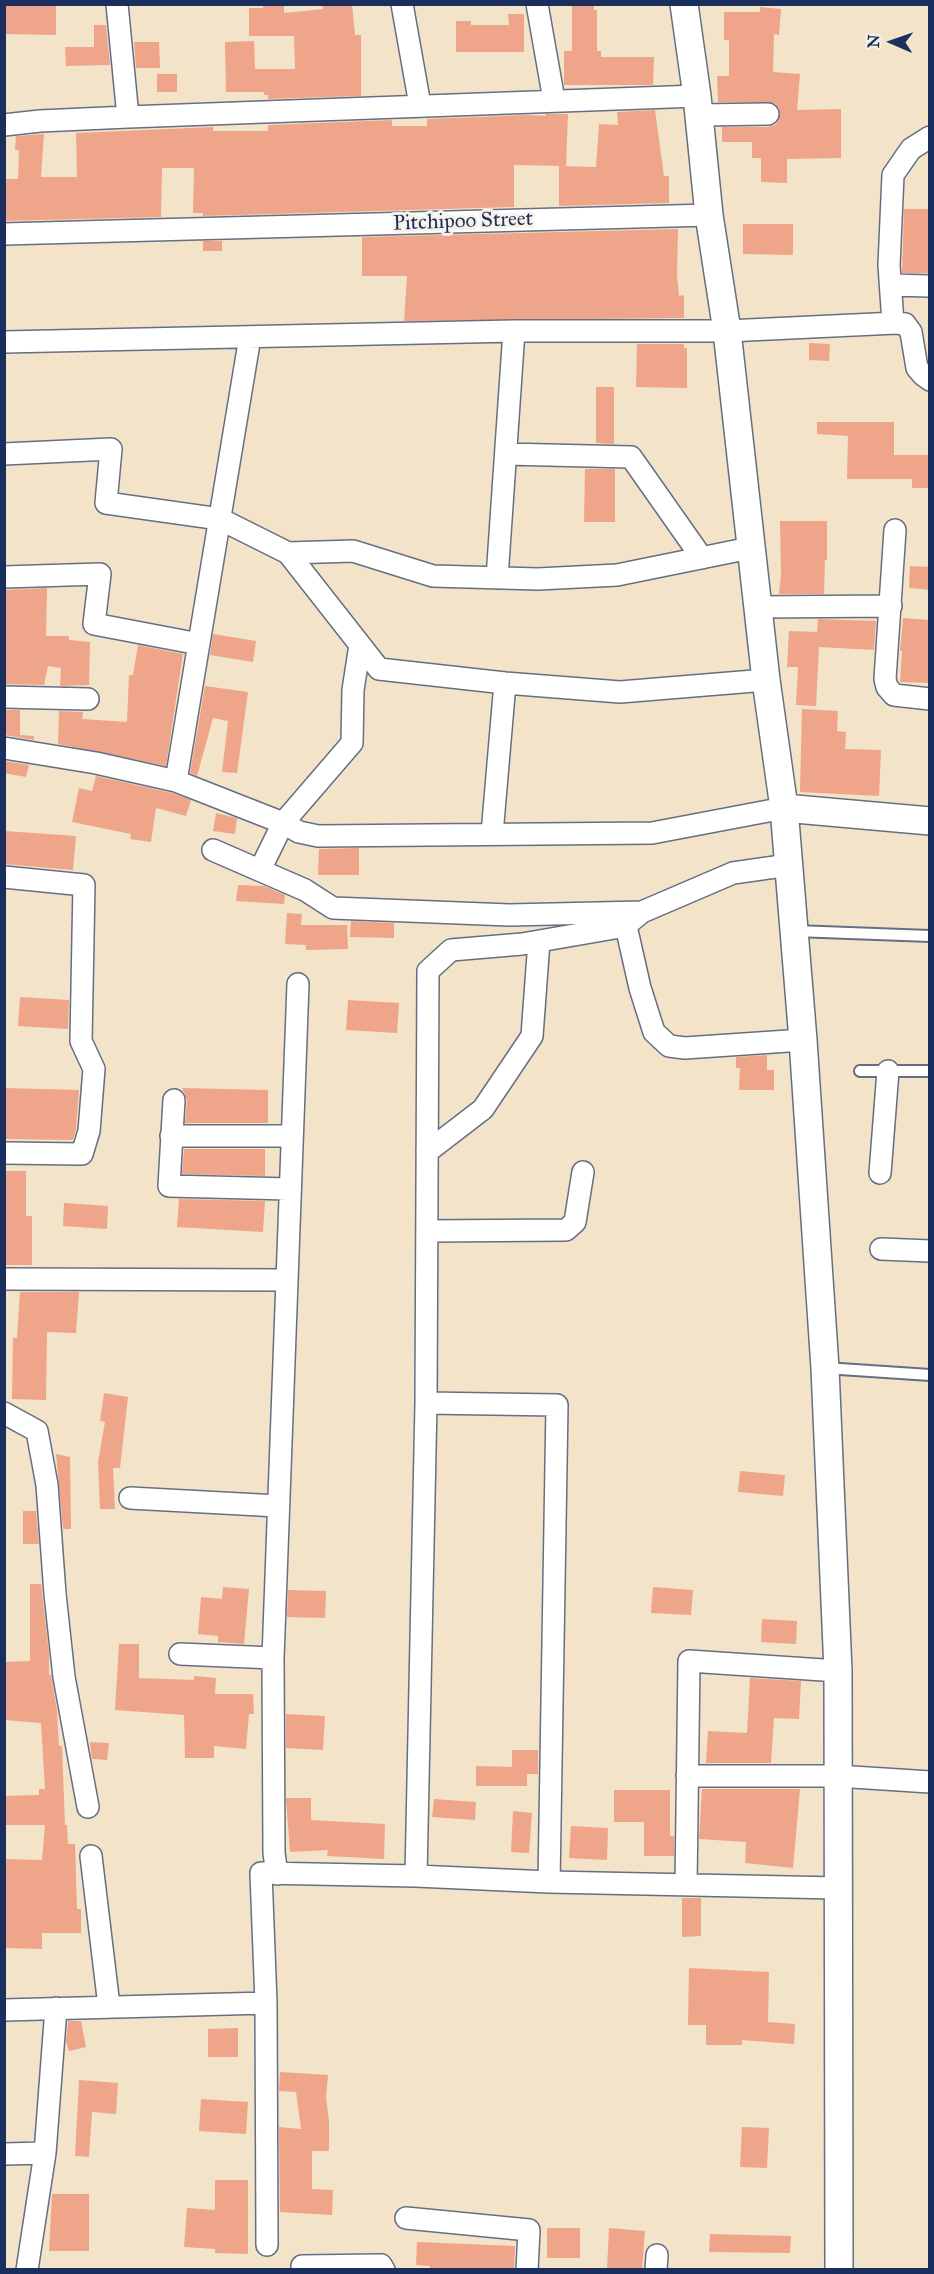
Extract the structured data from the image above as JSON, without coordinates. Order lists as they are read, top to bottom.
{
  "streets": {
    "street": ["Pitchipoo Street"]
  },
  "north": "left"
}
